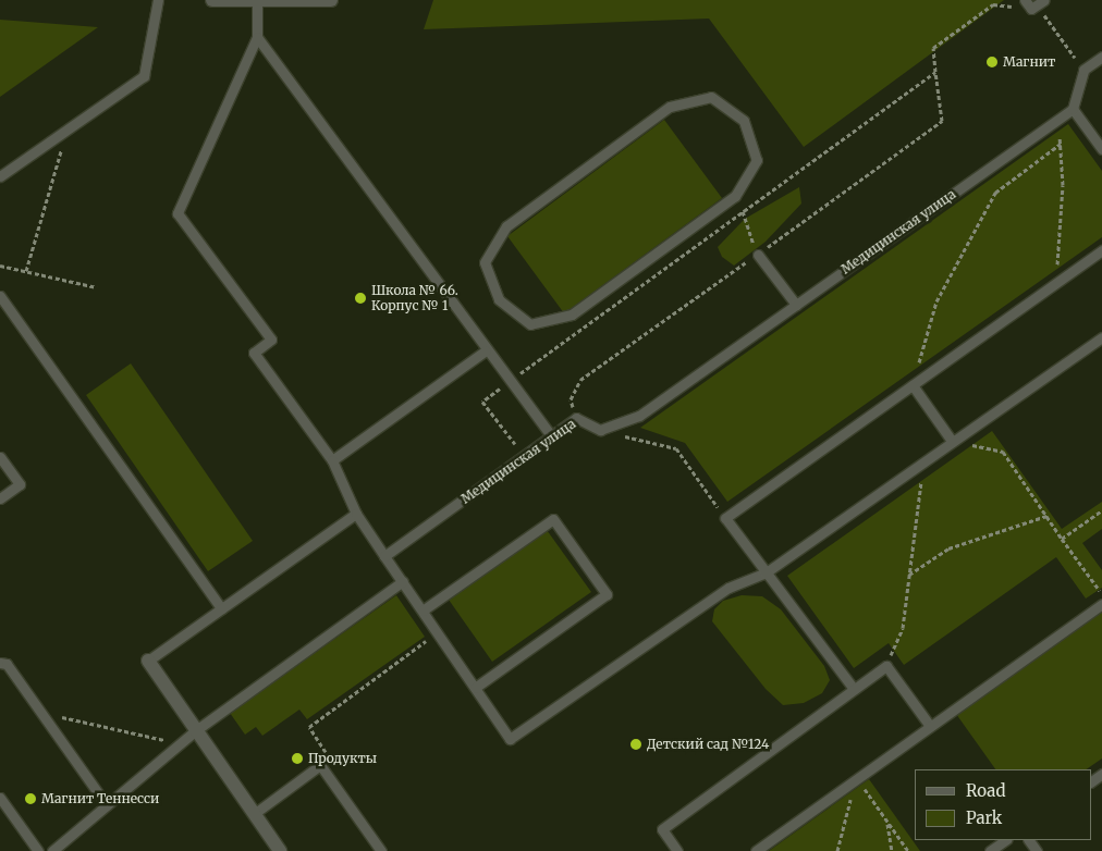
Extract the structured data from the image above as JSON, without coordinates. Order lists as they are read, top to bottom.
{
  "streets": {
    "lane": ["Медицинская улица"]
  },
  "places": [
    "Магнит",
    "Школа № 66. Корпус № 1",
    "Детский сад №124",
    "Продукты",
    "Магнит Теннесси"
  ],
  "legend": ["Road", "Park"]
}
